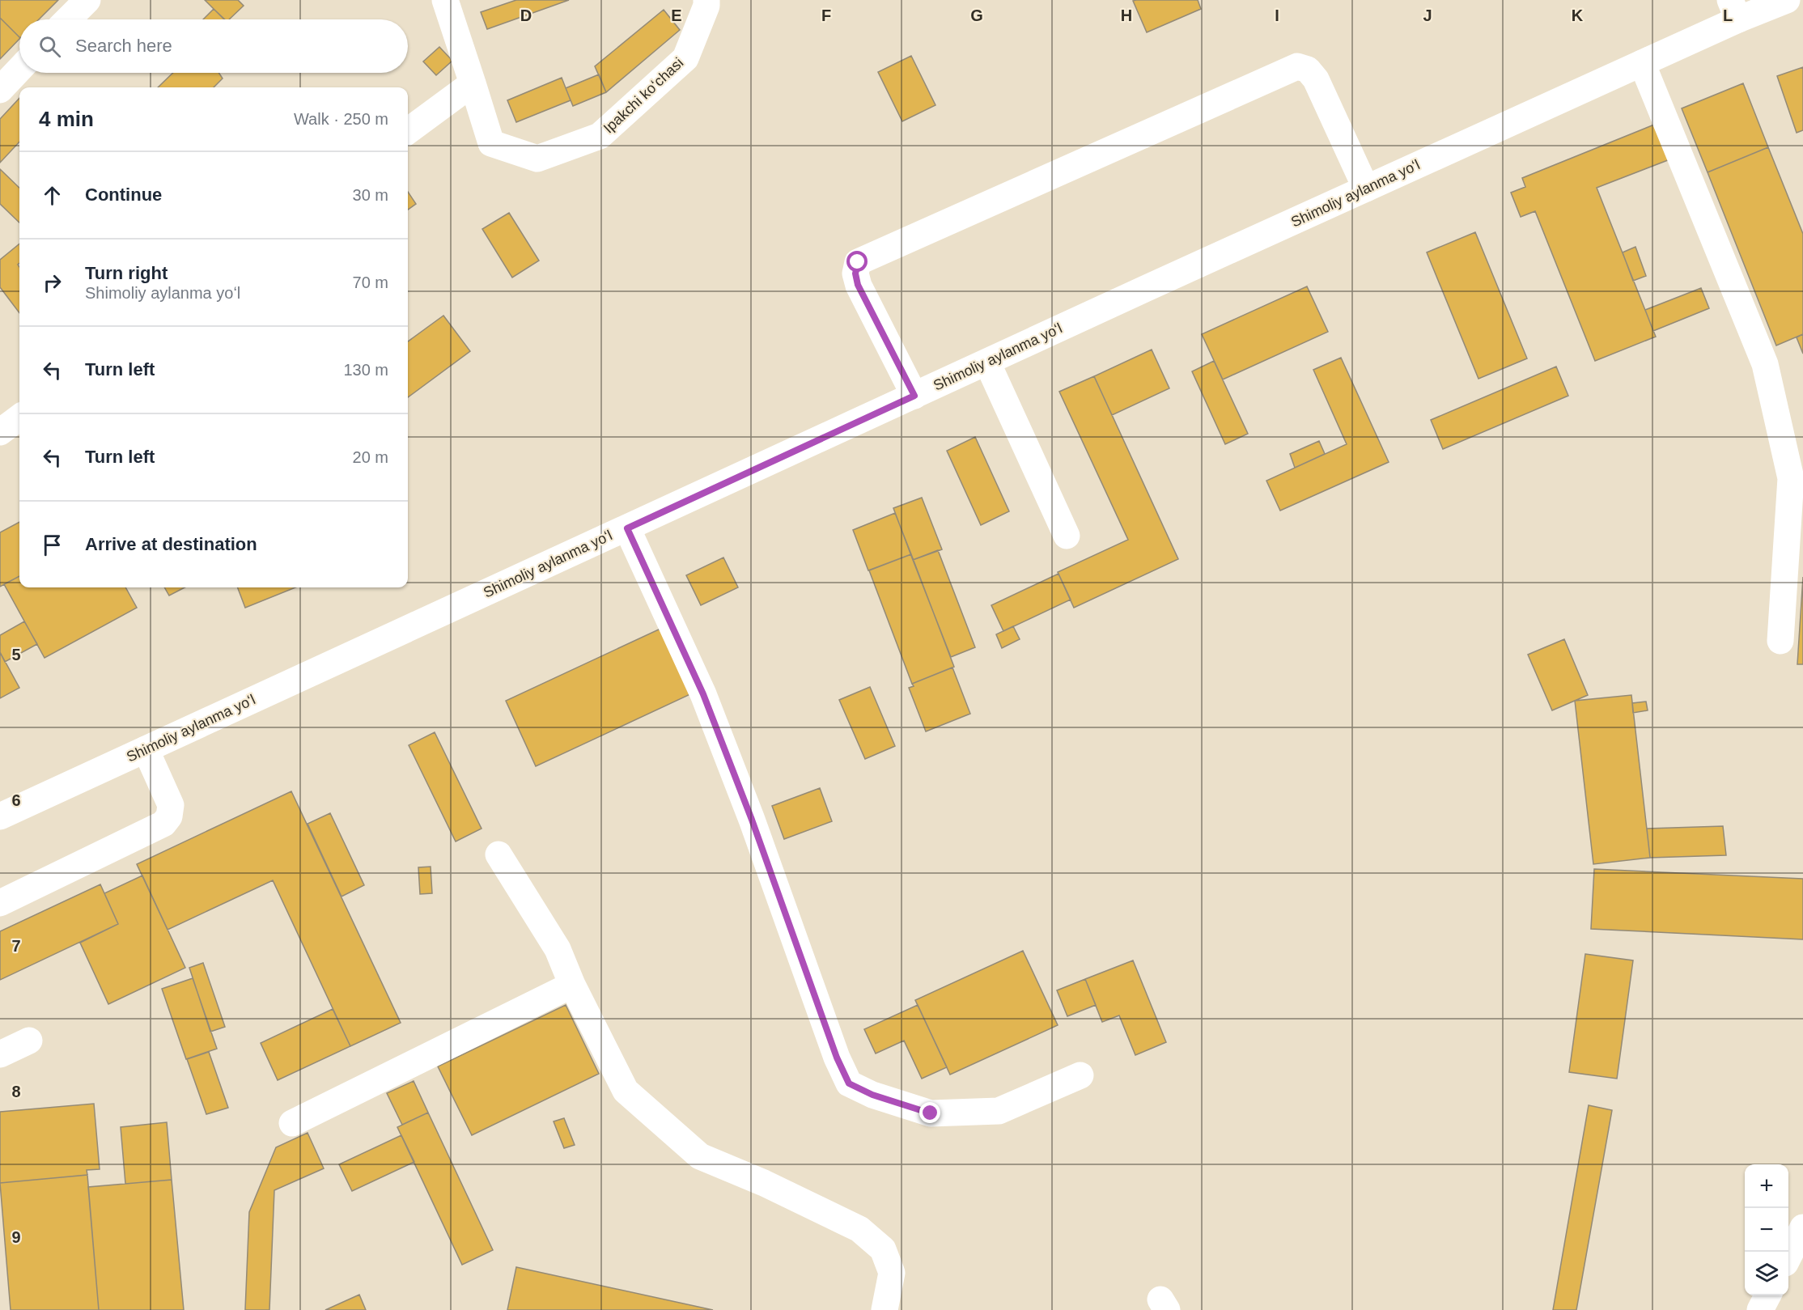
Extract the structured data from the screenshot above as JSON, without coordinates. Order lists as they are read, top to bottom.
{
  "streets": {
    "main road": ["Ipakchi koʻchasi", "Shimoliy aylanma yoʻl"]
  },
  "page": {
    "search": "Search here",
    "heading": ["4 min", "Walk · 250 m"],
    "list": [
      ["Continue", "30 m"],
      ["Turn right", "Shimoliy aylanma yoʻl", "70 m"],
      ["Turn left", "130 m"],
      ["Turn left", "20 m"],
      "Arrive at destination"
    ],
    "map_buttons": ["+", "−"]
  },
  "grid": {
    "columns": [
      "D",
      "E",
      "F",
      "G",
      "H",
      "I",
      "J",
      "K",
      "L"
    ],
    "rows": [
      "5",
      "6",
      "7",
      "8",
      "9"
    ]
  }
}
